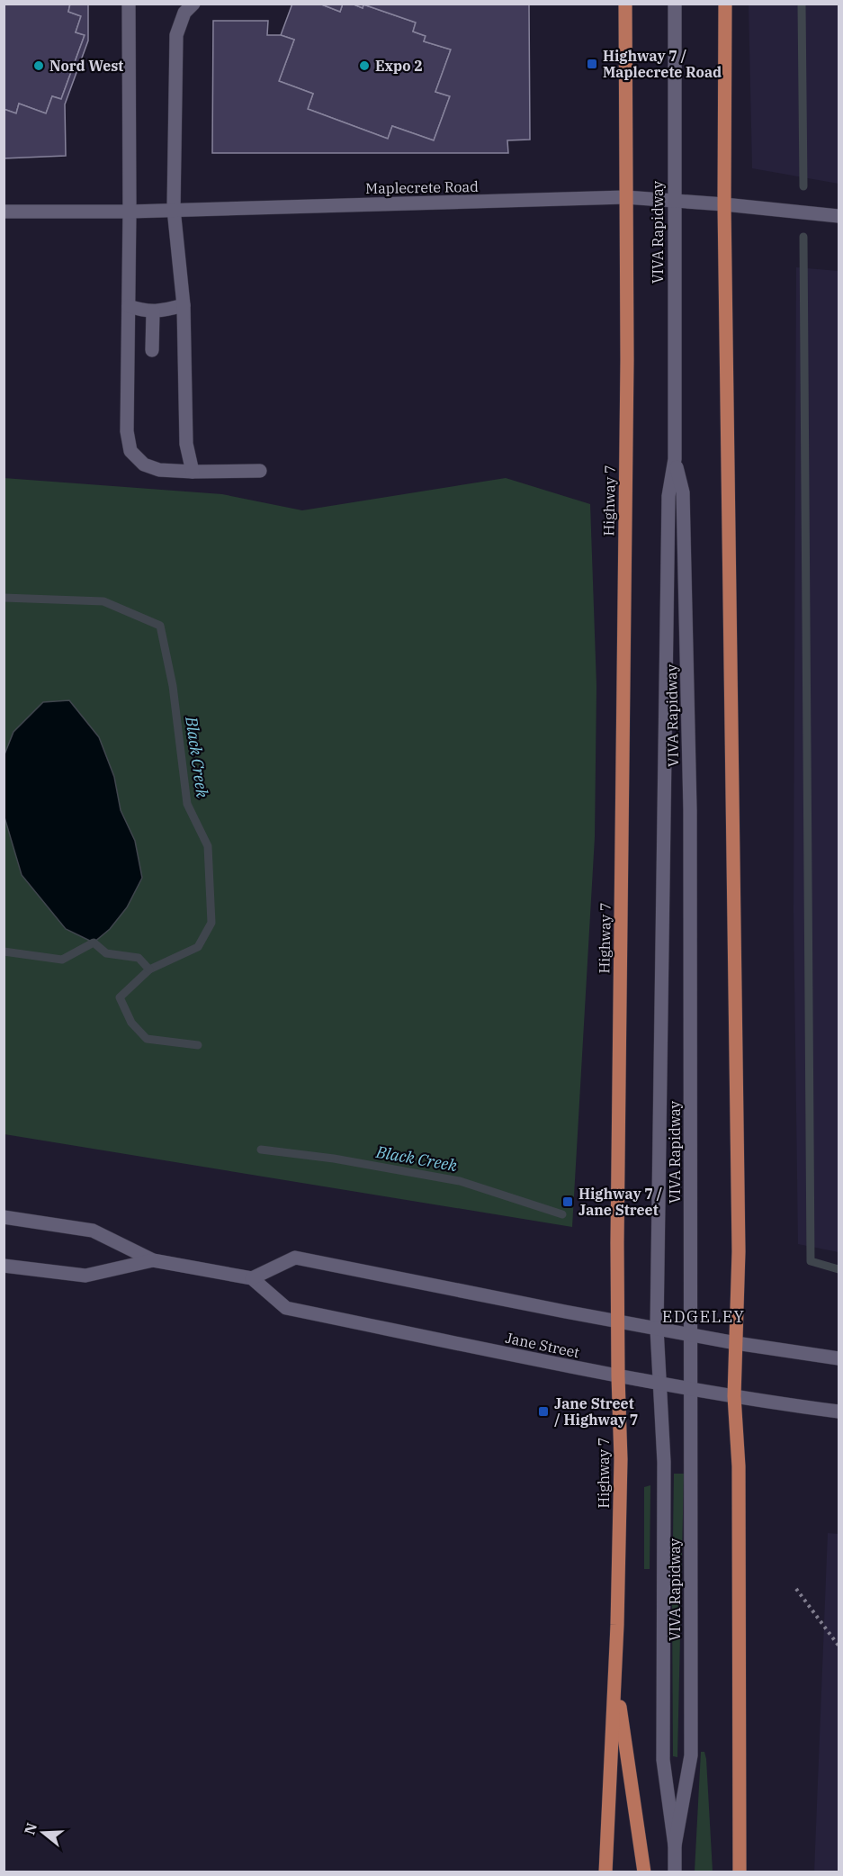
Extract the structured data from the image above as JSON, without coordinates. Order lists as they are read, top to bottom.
{
  "streets": {
    "main road": [
      "Maplecrete Road",
      "VIVA Rapidway",
      "Highway 7",
      "Jane Street"
    ]
  },
  "crossings": [
    ["Maplecrete Road", "VIVA Rapidway"],
    ["Maplecrete Road", "Highway 7"],
    ["VIVA Rapidway", "Jane Street"],
    ["Highway 7", "Jane Street"]
  ],
  "districts": ["EDGELEY"],
  "water": ["Black Creek"],
  "places": {
    "transit": ["Highway 7 / Maplecrete Road", "Highway 7 / Jane Street", "Jane Street / Highway 7"],
    "other": ["Nord West", "Expo 2"]
  },
  "north": "left"
}
